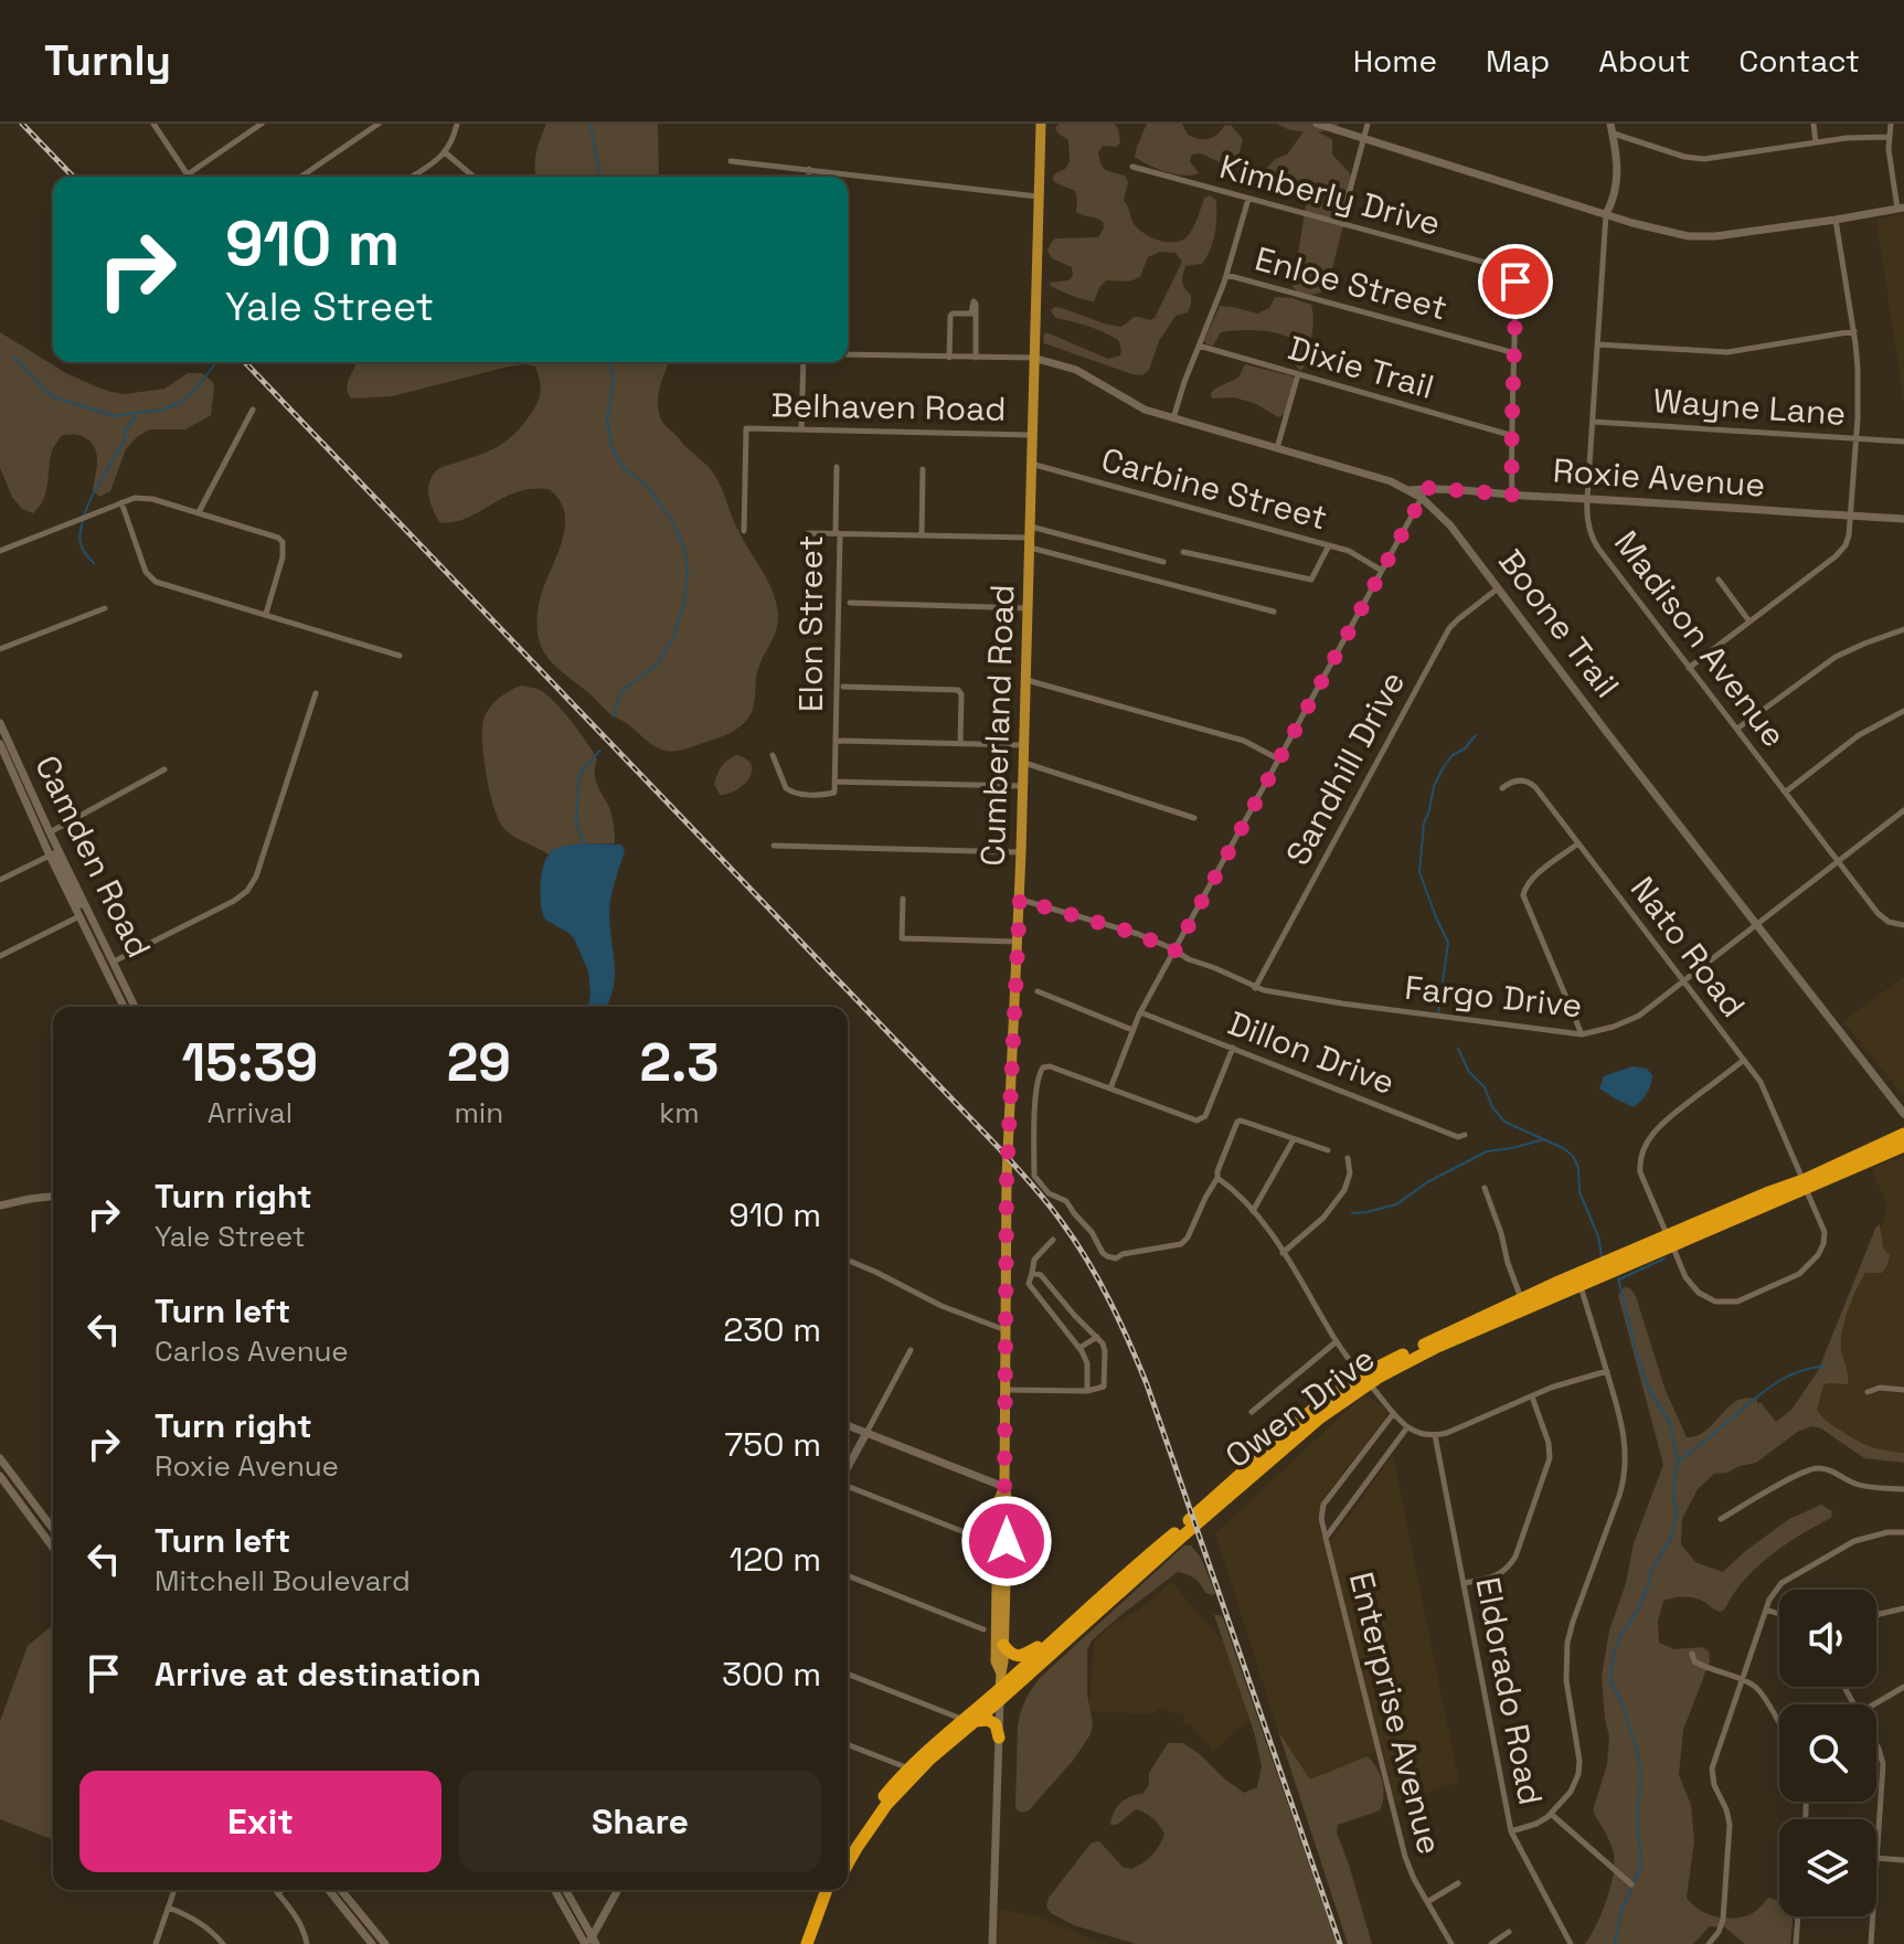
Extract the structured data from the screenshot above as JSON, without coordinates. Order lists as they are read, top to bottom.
{
  "streets": {
    "highway": ["Owen Drive"],
    "main road": [
      "Roxie Avenue",
      "Boone Trail",
      "Cumberland Road",
      "Camden Road"
    ],
    "street": [
      "Kimberly Drive",
      "Enloe Street",
      "Dixie Trail",
      "Belhaven Road",
      "Wayne Lane",
      "Carbine Street",
      "Elon Street",
      "Madison Avenue",
      "Sandhill Drive",
      "Nato Road",
      "Fargo Drive",
      "Dillon Drive",
      "Eldorado Road",
      "Enterprise Avenue"
    ]
  },
  "crossings": [
    ["Kimberly Drive", "Enloe Street"],
    ["Belhaven Road", "Cumberland Road"],
    ["Wayne Lane", "Madison Avenue"],
    ["Roxie Avenue", "Boone Trail"],
    ["Roxie Avenue", "Madison Avenue"],
    ["Carbine Street", "Cumberland Road"],
    ["Boone Trail", "Cumberland Road"],
    ["Boone Trail", "Sandhill Drive"],
    ["Boone Trail", "Fargo Drive"],
    ["Madison Avenue", "Fargo Drive"],
    ["Cumberland Road", "Fargo Drive"],
    ["Cumberland Road", "Owen Drive"],
    ["Sandhill Drive", "Fargo Drive"],
    ["Nato Road", "Fargo Drive"],
    ["Nato Road", "Owen Drive"]
  ],
  "page": {
    "header": "Turnly",
    "nav": [
      "Home",
      "Map",
      "About",
      "Contact"
    ],
    "turn": ["910 m", "Yale Street"],
    "eta": [
      "15:39",
      "Arrival",
      "29",
      "min",
      "2.3",
      "km"
    ],
    "list": [
      {
        "name": "Turn right",
        "note": "Yale Street",
        "value": "910 m"
      },
      {
        "name": "Turn left",
        "note": "Carlos Avenue",
        "value": "230 m"
      },
      {
        "name": "Turn right",
        "note": "Roxie Avenue",
        "value": "750 m"
      },
      {
        "name": "Turn left",
        "note": "Mitchell Boulevard",
        "value": "120 m"
      },
      {
        "name": "Arrive at destination",
        "value": "300 m"
      }
    ],
    "buttons": ["Exit", "Share"]
  }
}
